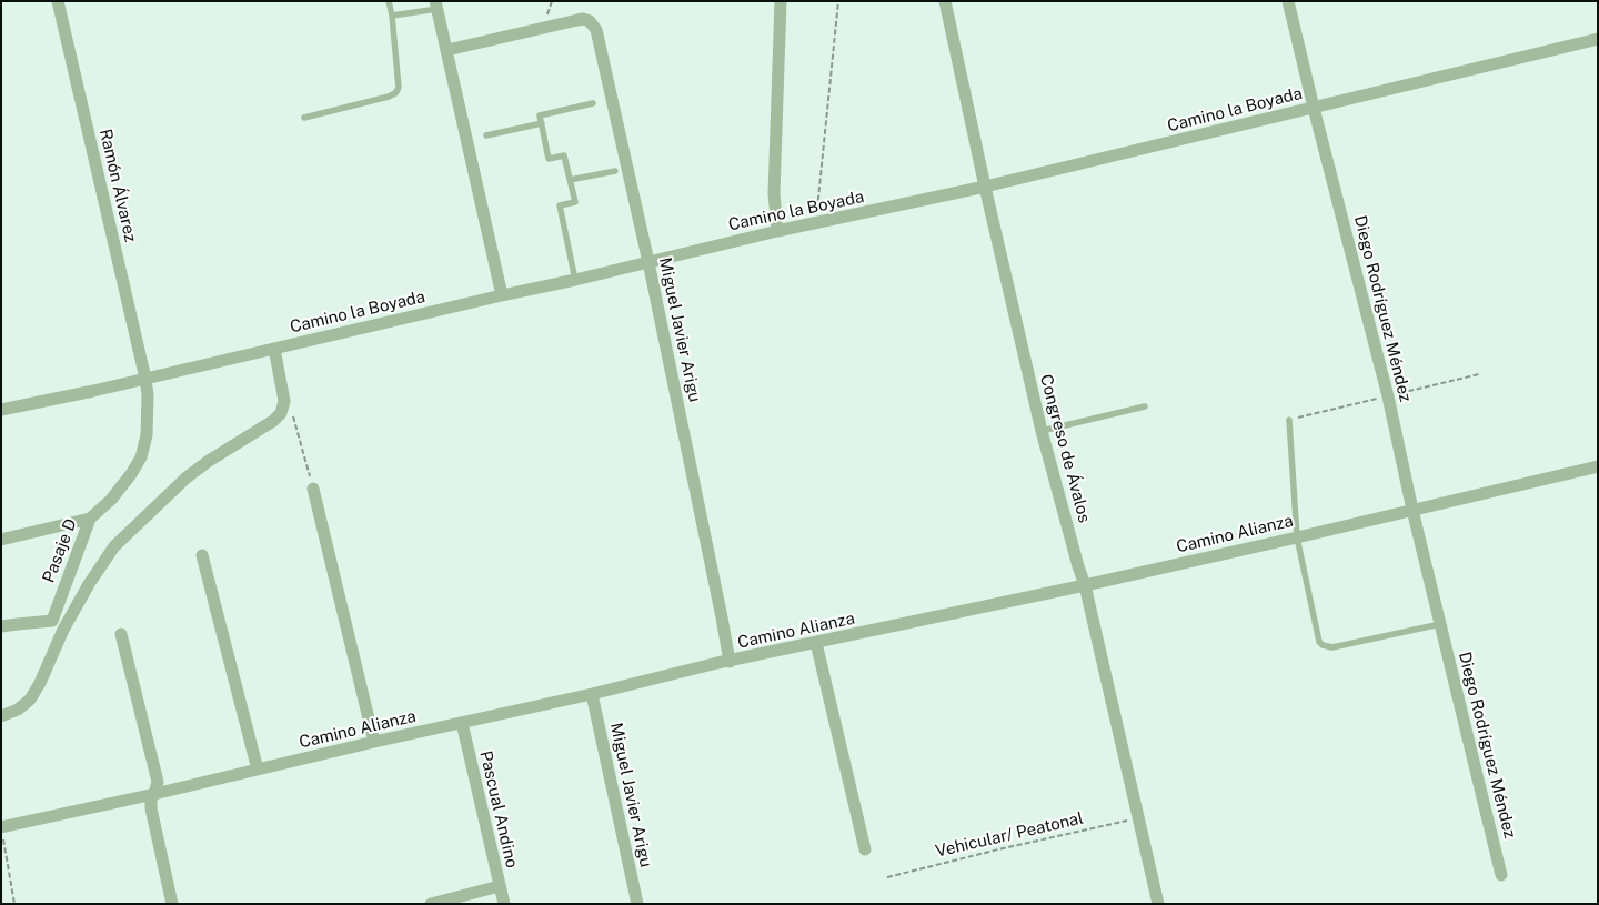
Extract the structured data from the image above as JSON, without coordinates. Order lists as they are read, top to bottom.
{
  "streets": {
    "street": [
      "Camino la Boyada",
      "Ramón Álvarez",
      "Diego Rodríguez Méndez",
      "Miguel Javier Arigu",
      "Congreso de Ávalos",
      "Camino Alianza",
      "Pasaje D",
      "Pascual Andino"
    ],
    "path": ["Vehicular/ Peatonal"]
  },
  "crossings": [
    ["Camino la Boyada", "Ramón Álvarez"],
    ["Camino la Boyada", "Diego Rodríguez Méndez"],
    ["Camino la Boyada", "Miguel Javier Arigu"],
    ["Camino la Boyada", "Congreso de Ávalos"],
    ["Camino la Boyada", "Pasaje D"],
    ["Ramón Álvarez", "Pasaje D"],
    ["Diego Rodríguez Méndez", "Camino Alianza"],
    ["Miguel Javier Arigu", "Camino Alianza"],
    ["Congreso de Ávalos", "Camino Alianza"],
    ["Congreso de Ávalos", "Vehicular/ Peatonal"],
    ["Camino Alianza", "Pascual Andino"]
  ]
}
